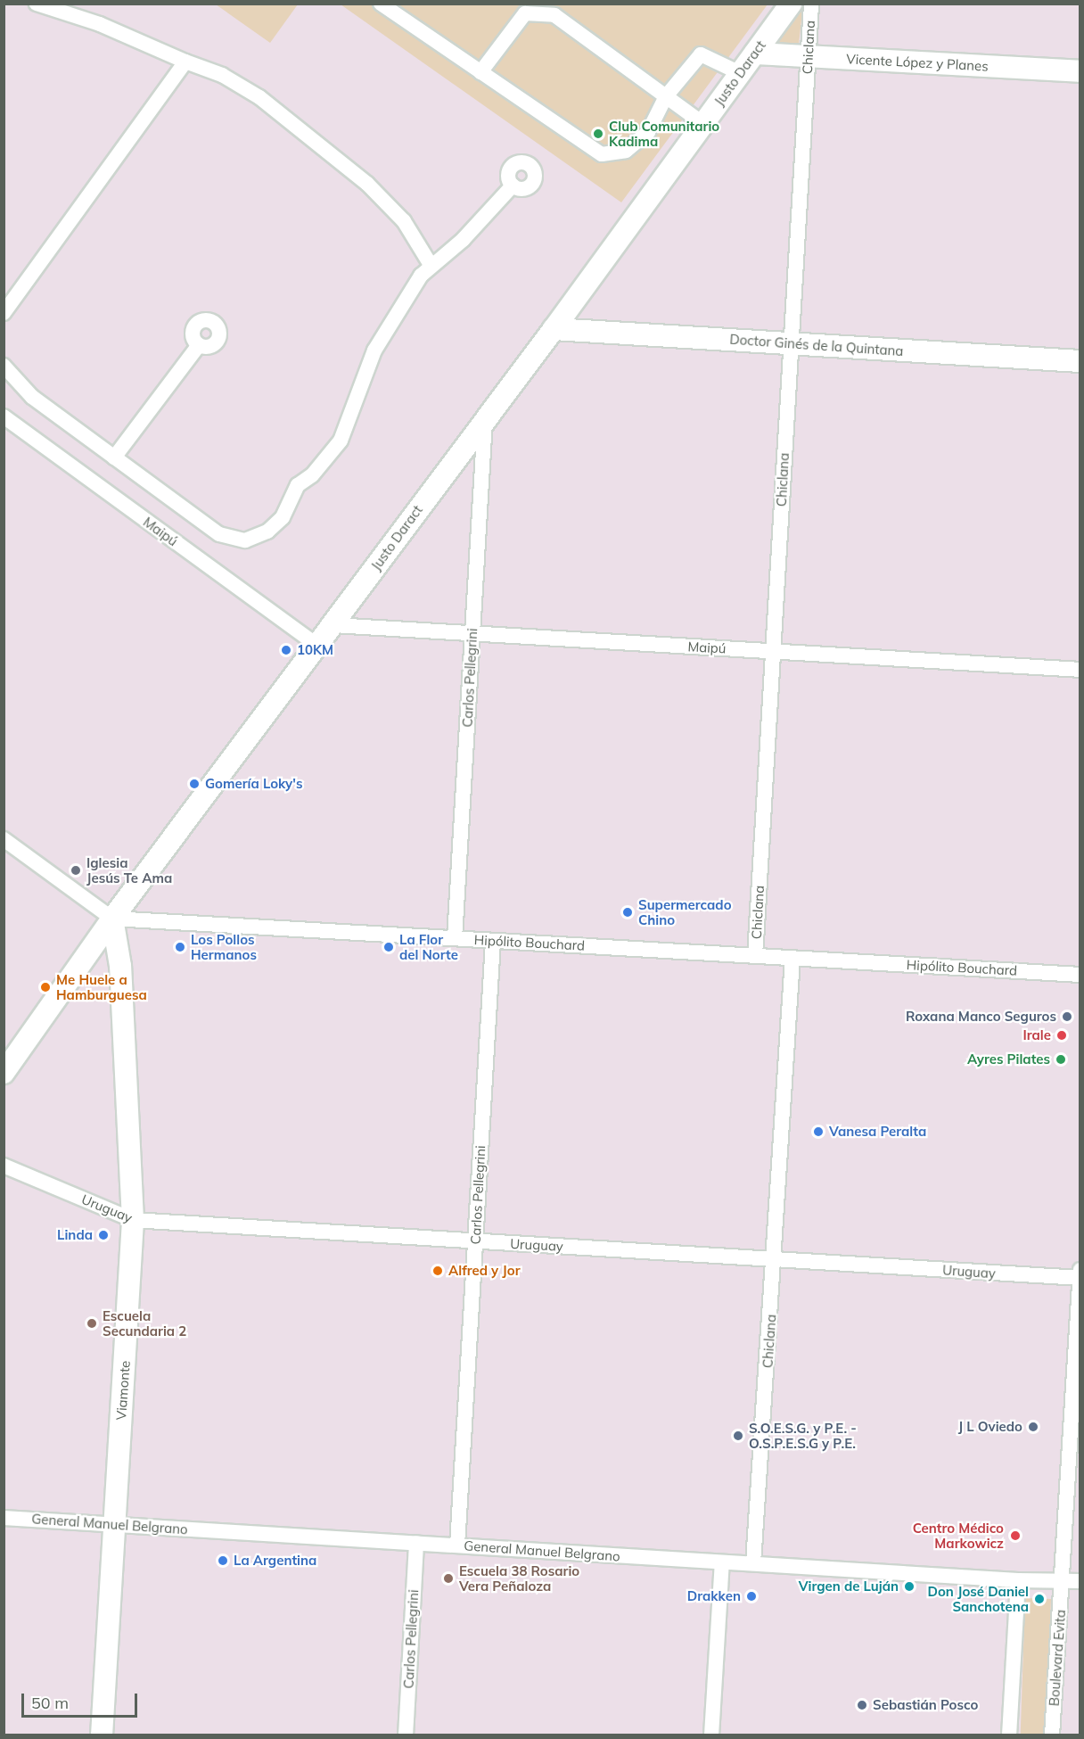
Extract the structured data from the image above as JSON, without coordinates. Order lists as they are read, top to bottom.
{
  "streets": {
    "street": [
      "Chiclana",
      "Vicente López y Planes",
      "Justo Daract",
      "Doctor Ginés de la Quintana",
      "Maipú",
      "Carlos Pellegrini",
      "Hipólito Bouchard",
      "Uruguay",
      "Viamonte",
      "General Manuel Belgrano",
      "Boulevard Evita"
    ]
  },
  "crossings": [
    ["Chiclana", "Vicente López y Planes"],
    ["Chiclana", "Doctor Ginés de la Quintana"],
    ["Chiclana", "Maipú"],
    ["Chiclana", "Hipólito Bouchard"],
    ["Chiclana", "Uruguay"],
    ["Chiclana", "General Manuel Belgrano"],
    ["Vicente López y Planes", "Justo Daract"],
    ["Justo Daract", "Doctor Ginés de la Quintana"],
    ["Justo Daract", "Maipú"],
    ["Justo Daract", "Carlos Pellegrini"],
    ["Justo Daract", "Hipólito Bouchard"],
    ["Justo Daract", "Viamonte"],
    ["Maipú", "Carlos Pellegrini"],
    ["Carlos Pellegrini", "Hipólito Bouchard"],
    ["Carlos Pellegrini", "Uruguay"],
    ["Carlos Pellegrini", "General Manuel Belgrano"],
    ["Hipólito Bouchard", "Viamonte"],
    ["Uruguay", "Viamonte"],
    ["Uruguay", "Boulevard Evita"],
    ["Viamonte", "General Manuel Belgrano"],
    ["General Manuel Belgrano", "Boulevard Evita"]
  ],
  "places": [
    "Club Comunitario Kadima",
    "10KM",
    "Gomería Loky's",
    "Iglesia Jesús Te Ama",
    "Supermercado Chino",
    "Los Pollos Hermanos",
    "La Flor del Norte",
    "Me Huele a Hamburguesa",
    "Roxana Manco Seguros",
    "Irale",
    "Ayres Pilates",
    "Vanesa Peralta",
    "Linda",
    "Alfred y Jor",
    "Escuela Secundaria 2",
    "J L Oviedo",
    "S.O.E.S.G. y P.E. - O.S.P.E.S.G y P.E.",
    "Centro Médico Markowicz",
    "La Argentina",
    "Escuela 38 Rosario Vera Peñaloza",
    "Virgen de Luján",
    "Drakken",
    "Don José Daniel Sanchotena",
    "Sebastián Posco"
  ],
  "scale_bar": "50 m"
}
